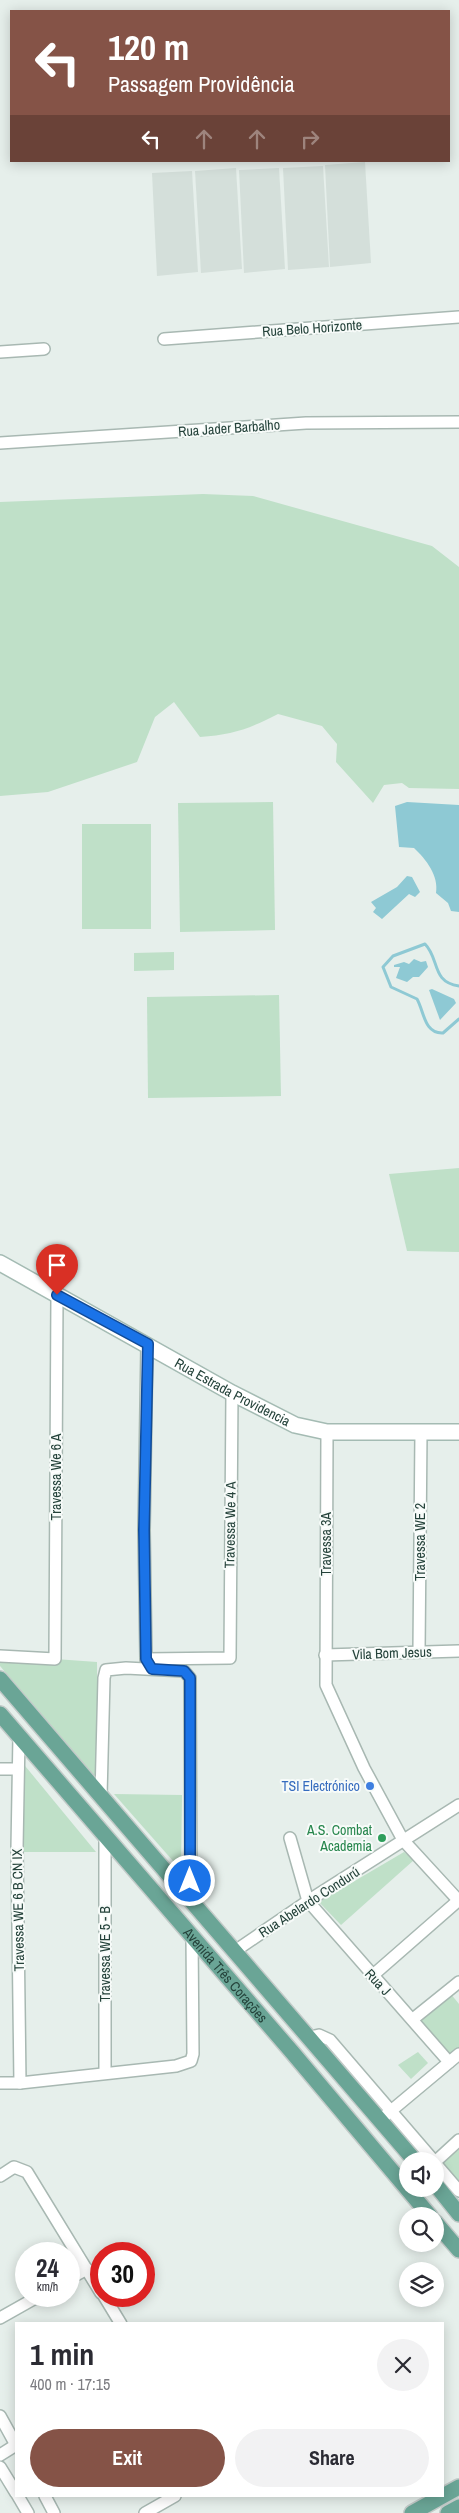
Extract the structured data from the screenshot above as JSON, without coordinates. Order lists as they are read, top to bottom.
{
  "streets": {
    "main road": ["Rua Estrada Providencia", "Avenida Três Corações"],
    "street": [
      "Rua Belo Horizonte",
      "Rua Jader Barbalho",
      "Travessa We 6 A",
      "Travessa We 4 A",
      "Travessa WE 2",
      "Travessa 3A",
      "Vila Bom Jesus",
      "Rua Abelardo Condurú",
      "Travessa WE 6 B CN IX",
      "Travessa WE 5 - B",
      "Rua J"
    ]
  },
  "crossings": [
    ["Rua Estrada Providencia", "Travessa We 6 A"],
    ["Rua Estrada Providencia", "Travessa We 4 A"],
    ["Rua Estrada Providencia", "Travessa WE 2"],
    ["Rua Estrada Providencia", "Travessa 3A"],
    ["Travessa WE 2", "Vila Bom Jesus"],
    ["Travessa 3A", "Vila Bom Jesus"],
    ["Travessa 3A", "Rua Abelardo Condurú"],
    ["Rua Abelardo Condurú", "Avenida Três Corações"],
    ["Rua Abelardo Condurú", "Rua J"],
    ["Travessa WE 6 B CN IX", "Avenida Três Corações"],
    ["Travessa WE 5 - B", "Avenida Três Corações"]
  ],
  "places": ["TSI Electrónico", "A.S. Combat Academia"],
  "page": {
    "turn": ["120 m", "Passagem Providência"],
    "speed": "24 km/h",
    "limit": "30",
    "heading": ["1 min", "400 m · 17:15"],
    "buttons": ["Exit", "Share"]
  }
}
